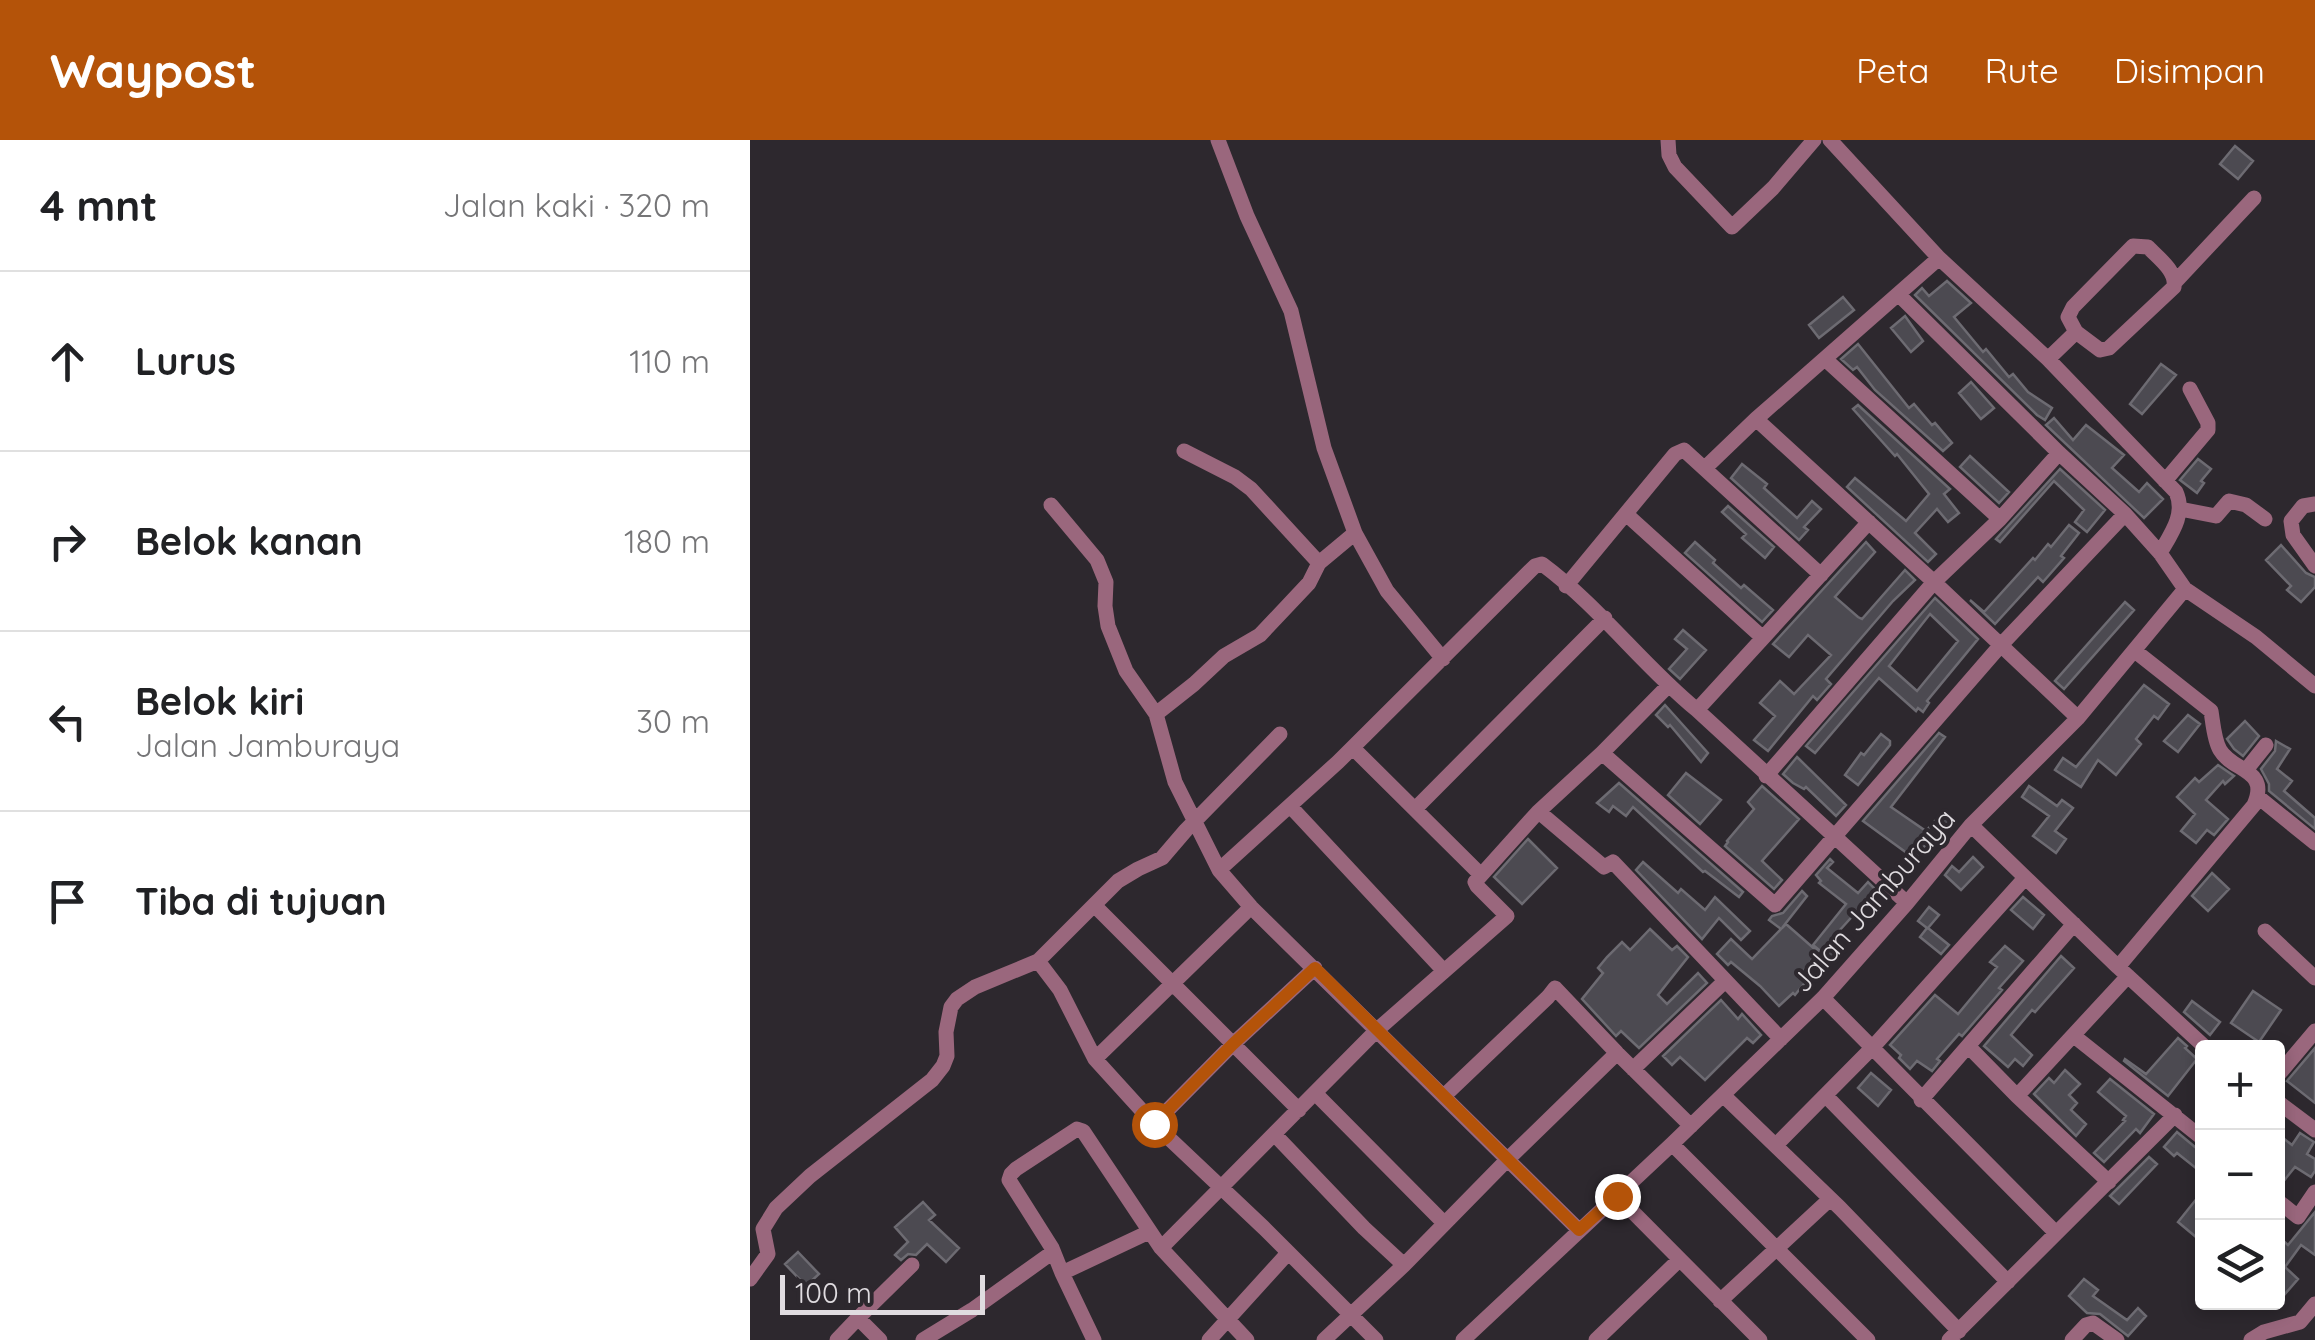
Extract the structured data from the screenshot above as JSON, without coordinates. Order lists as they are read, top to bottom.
{
  "streets": {
    "street": ["Jalan Jamburaya"]
  },
  "scale_bar": "100 m",
  "page": {
    "header": "Waypost",
    "nav": ["Peta", "Rute", "Disimpan"],
    "heading": ["4 mnt", "Jalan kaki · 320 m"],
    "list": [
      ["Lurus", "110 m"],
      ["Belok kanan", "180 m"],
      ["Belok kiri", "Jalan Jamburaya", "30 m"],
      "Tiba di tujuan"
    ],
    "map_buttons": ["+", "−"],
    "scale": "100 m"
  }
}
